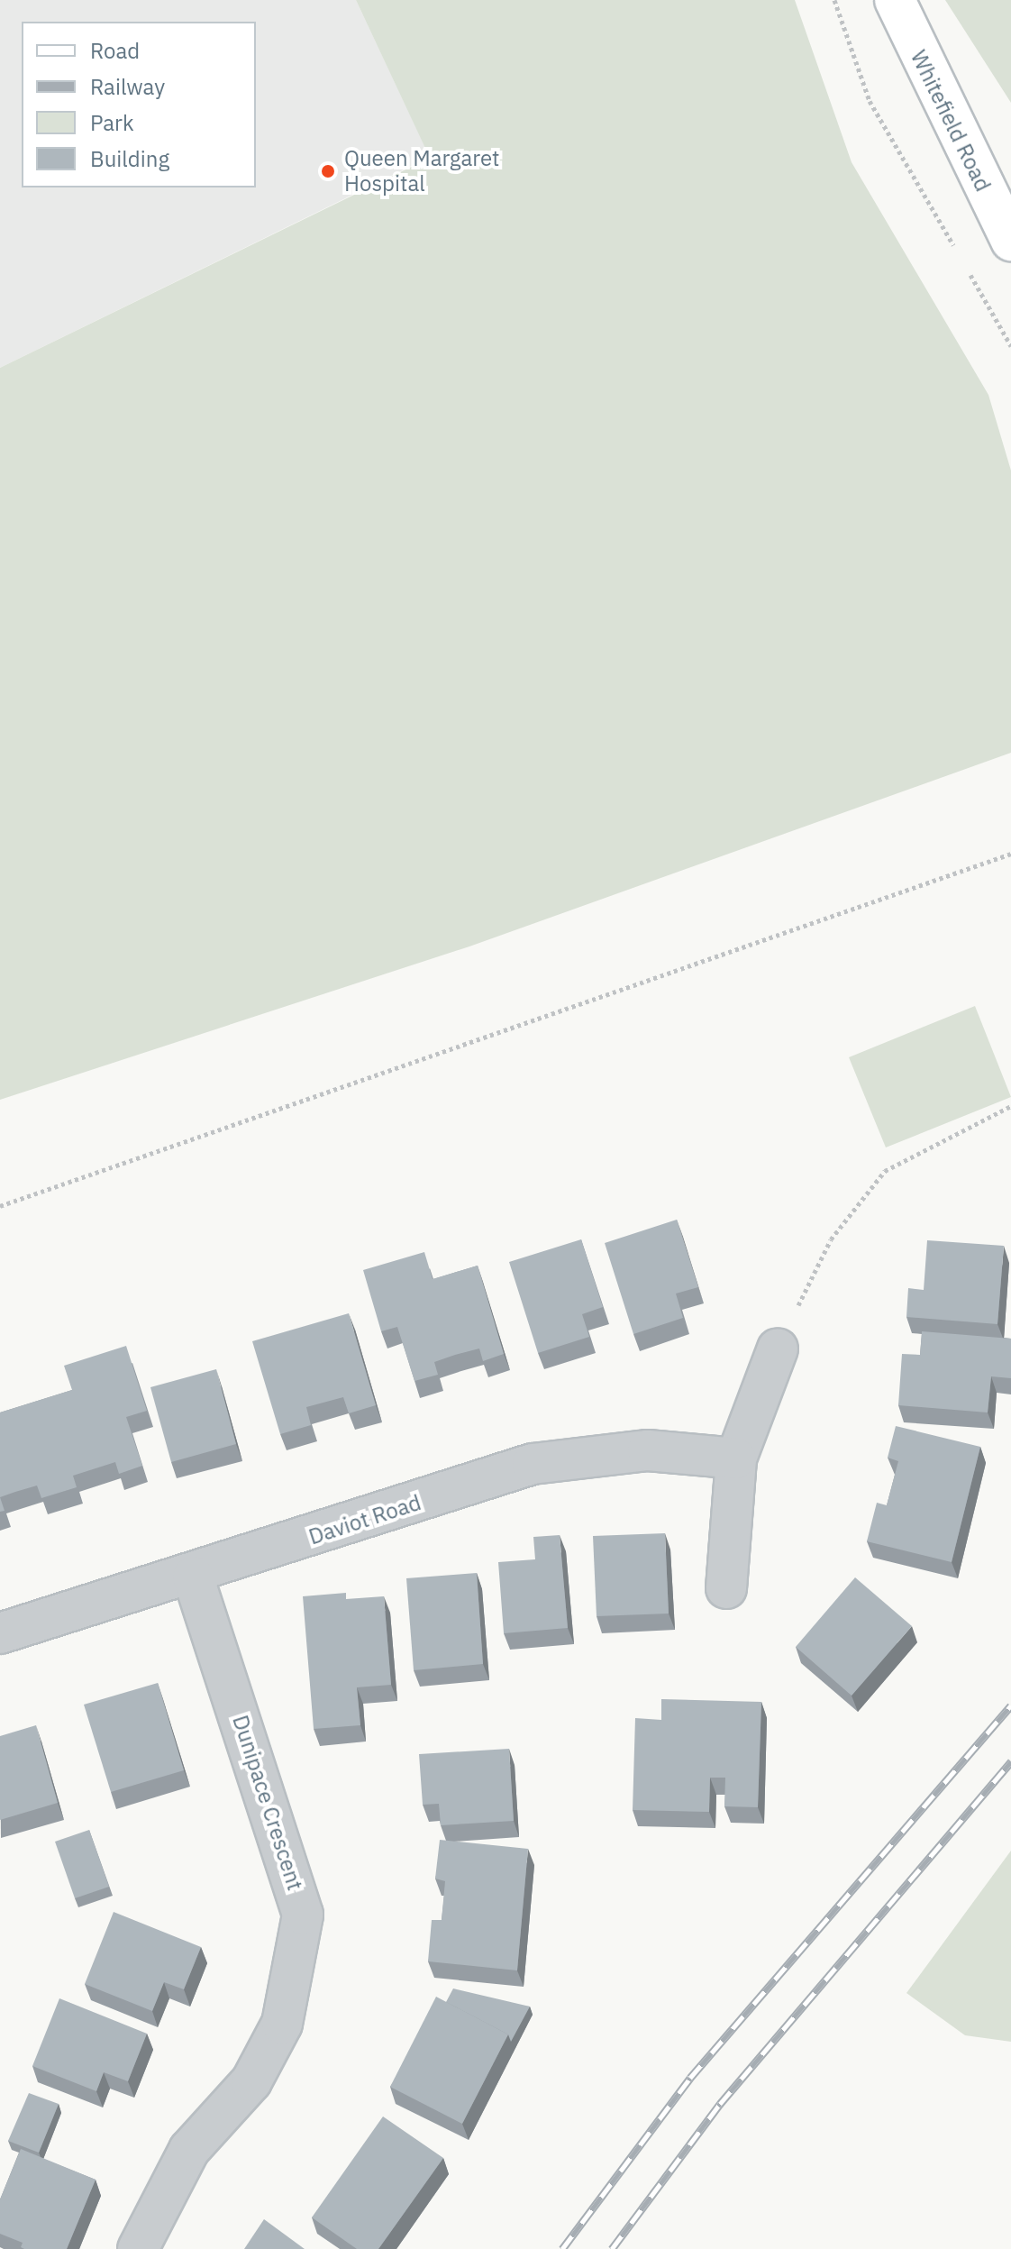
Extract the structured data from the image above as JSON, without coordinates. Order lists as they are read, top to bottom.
{
  "streets": {
    "main road": ["Whitefield Road"],
    "street": ["Daviot Road", "Dunipace Crescent"]
  },
  "crossings": [
    ["Daviot Road", "Dunipace Crescent"]
  ],
  "places": ["Queen Margaret Hospital"],
  "legend": [
    "Road",
    "Railway",
    "Park",
    "Building"
  ]
}
